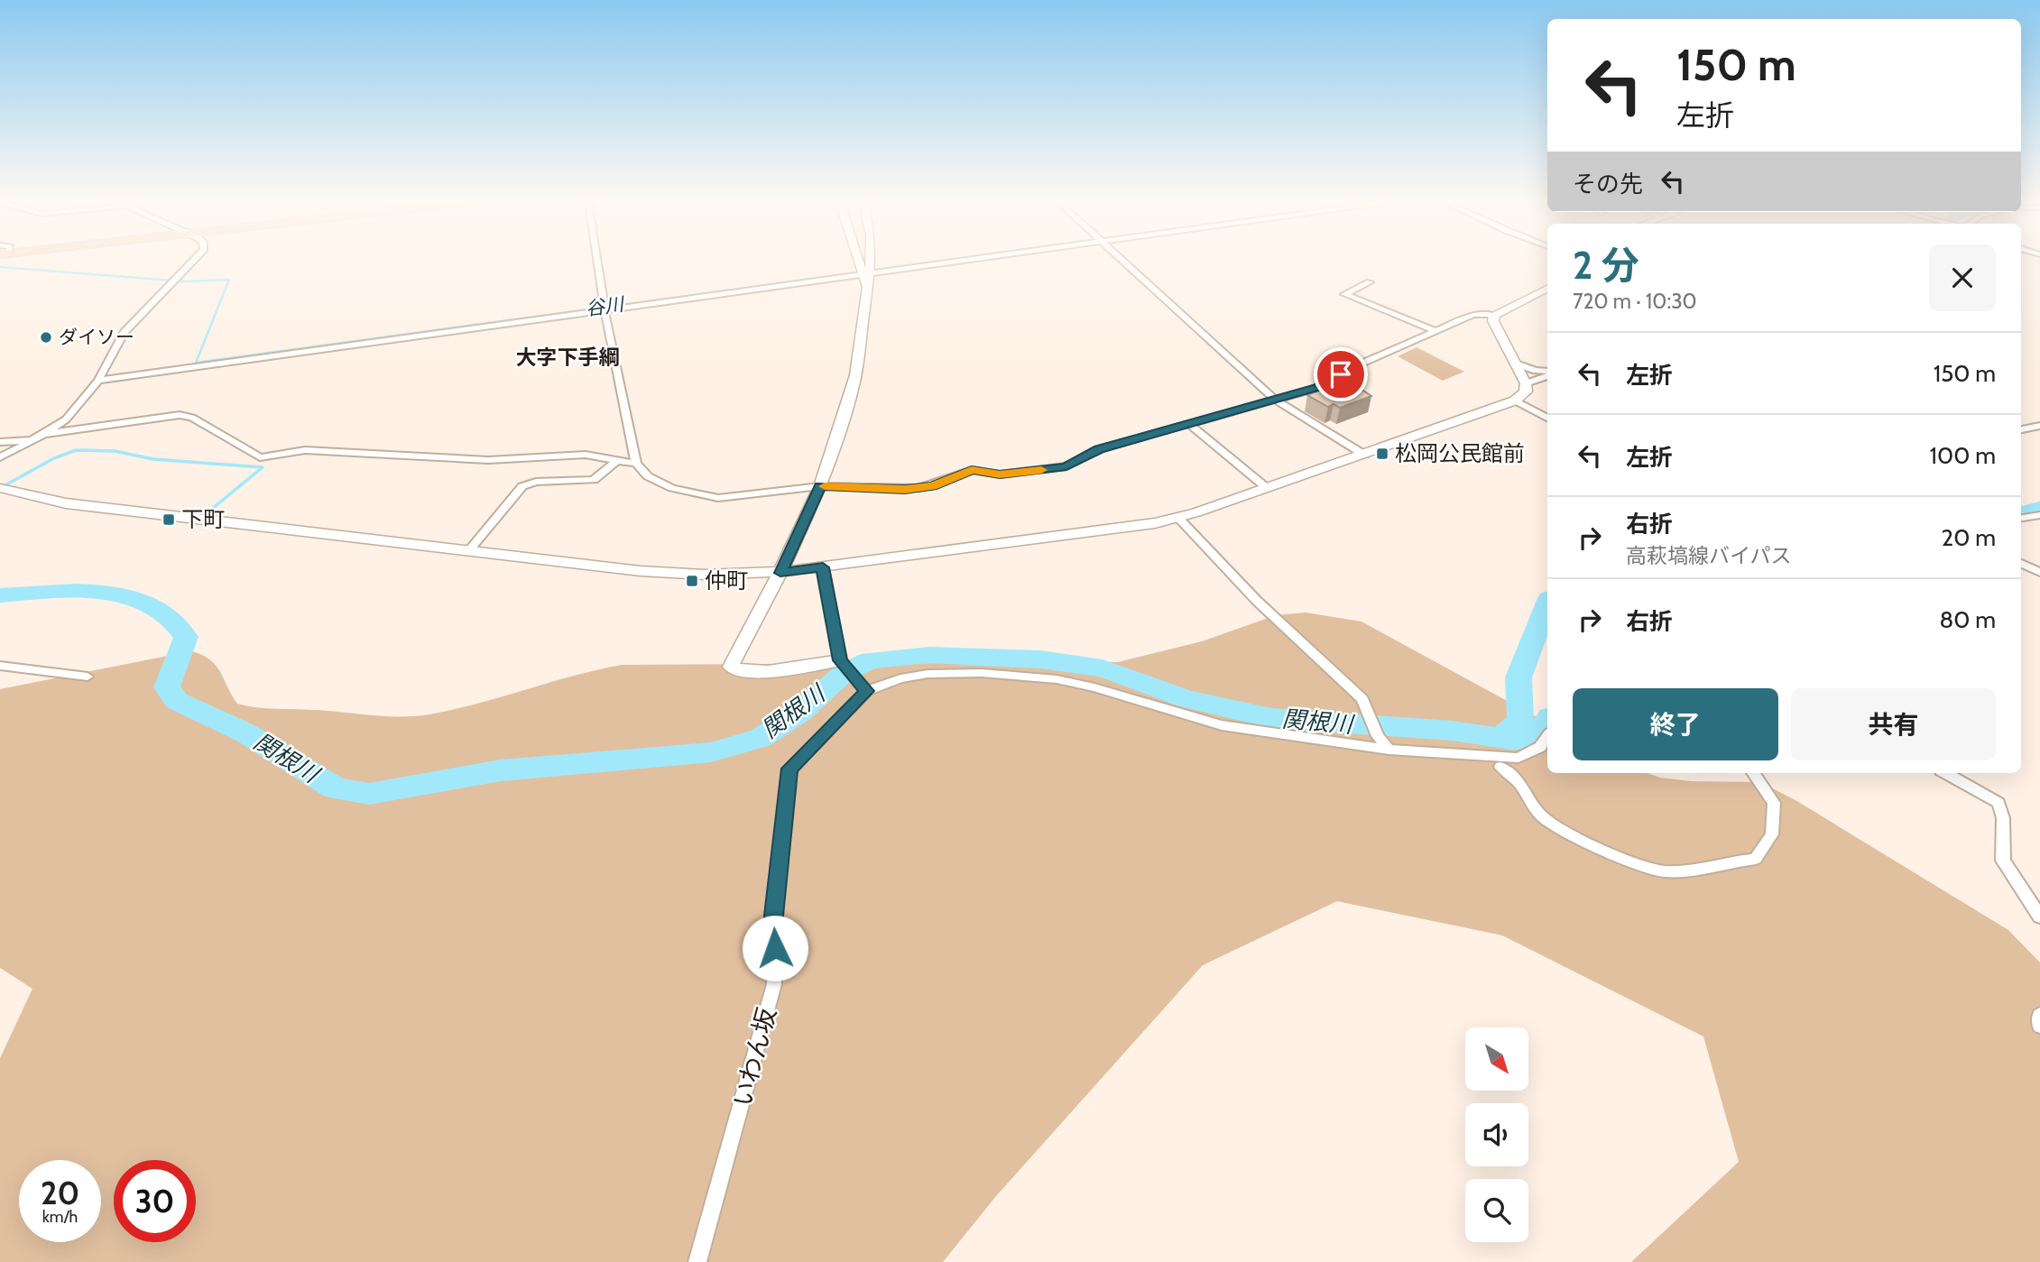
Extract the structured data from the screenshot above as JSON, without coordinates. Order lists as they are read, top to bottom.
{
  "streets": {
    "street": ["いわん坂"]
  },
  "districts": ["大字下手綱"],
  "water": ["谷川", "関根川"],
  "places": {
    "other": ["ダイソー"],
    "transit": ["松岡公民館前", "下町", "仲町"]
  },
  "north": "bottom right",
  "page": {
    "turn": ["150 m", "左折"],
    "then": "その先",
    "heading": ["2 分", "720 m · 10:30"],
    "list": [
      {
        "name": "左折",
        "value": "150 m"
      },
      {
        "name": "左折",
        "value": "100 m"
      },
      {
        "name": "右折",
        "note": "高萩塙線バイパス",
        "value": "20 m"
      },
      {
        "name": "右折",
        "value": "80 m"
      }
    ],
    "buttons": ["終了", "共有"],
    "speed": "20 km/h",
    "limit": "30"
  }
}
